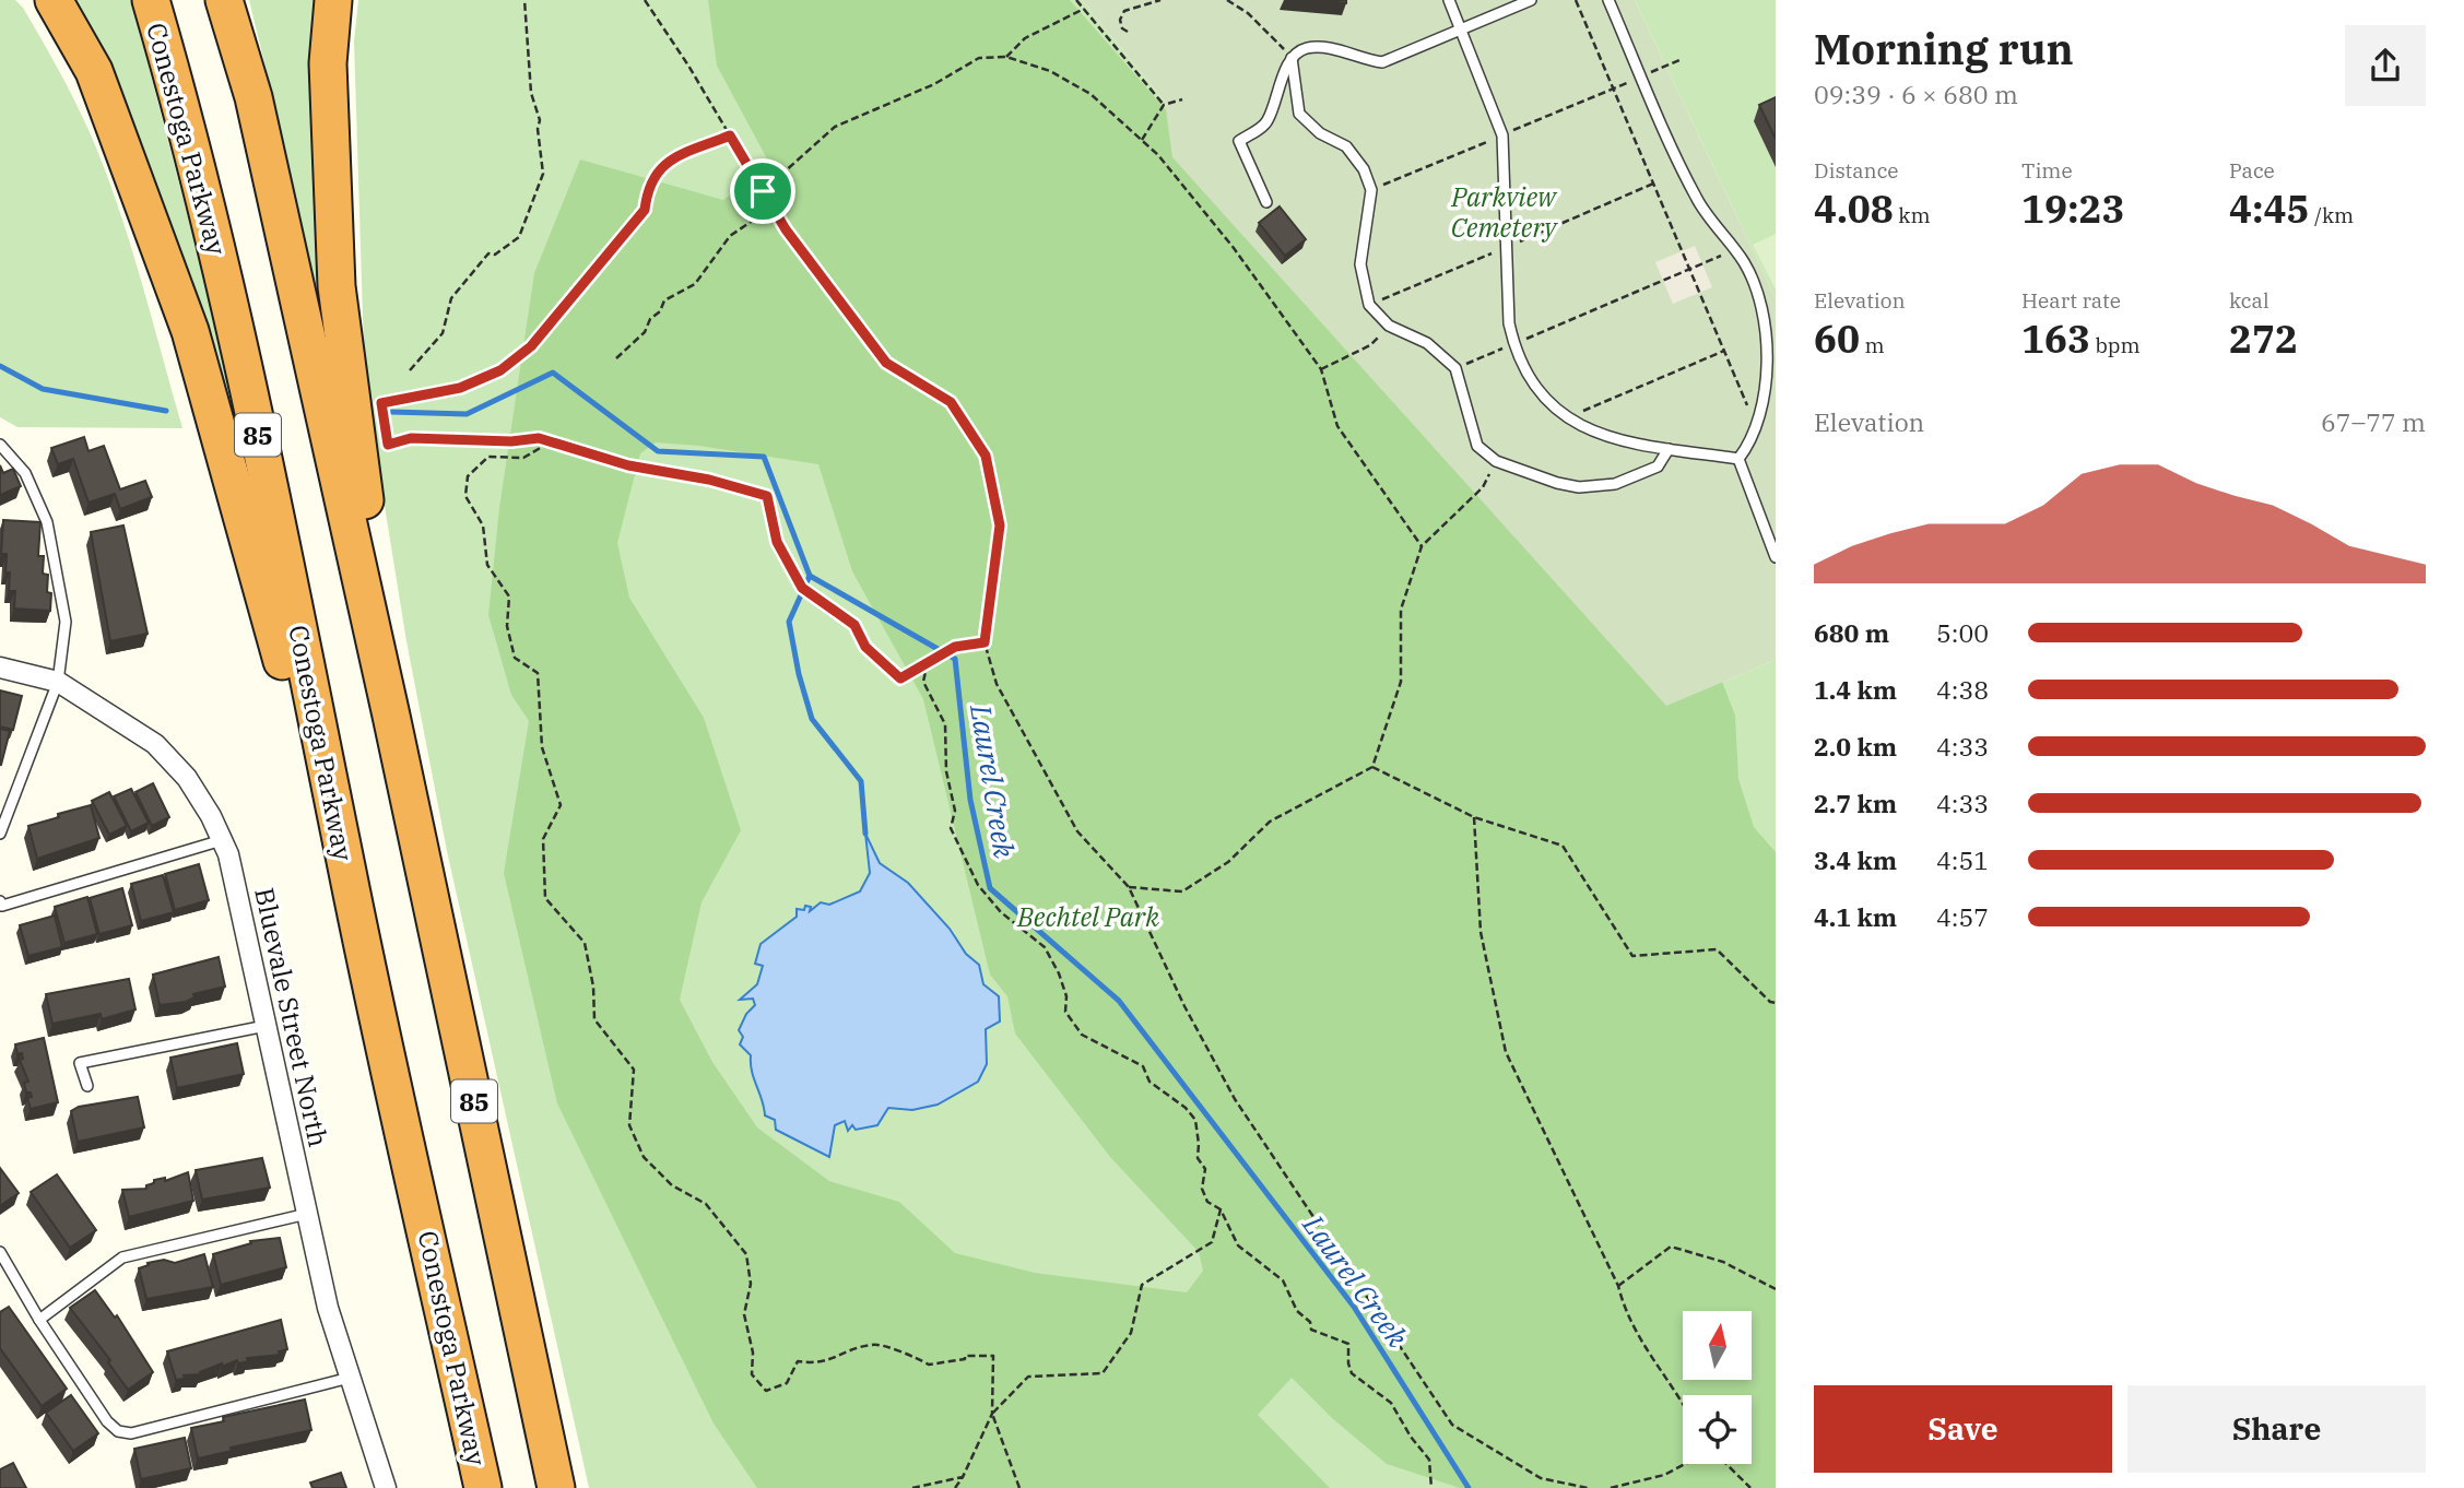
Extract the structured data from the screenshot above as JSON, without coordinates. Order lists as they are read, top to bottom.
{
  "streets": {
    "highway": ["Conestoga Parkway", "85"],
    "street": ["Bluevale Street North"]
  },
  "water": ["Laurel Creek"],
  "parks": ["Parkview Cemetery", "Bechtel Park"],
  "north": "top",
  "page": {
    "heading": ["Morning run", "09:39 · 6 × 680 m"],
    "stats": [
      ["Distance", "4.08 km"],
      ["Time", "19:23"],
      ["Pace", "4:45 /km"],
      ["Elevation", "60 m"],
      ["Heart rate", "163 bpm"],
      ["kcal", "272"]
    ],
    "chart": ["Elevation", "67–77 m"],
    "list": [
      {
        "name": "680 m",
        "note": "5:00"
      },
      {
        "name": "1.4 km",
        "note": "4:38"
      },
      {
        "name": "2.0 km",
        "note": "4:33"
      },
      {
        "name": "2.7 km",
        "note": "4:33"
      },
      {
        "name": "3.4 km",
        "note": "4:51"
      },
      {
        "name": "4.1 km",
        "note": "4:57"
      }
    ],
    "buttons": ["Save", "Share"]
  }
}
